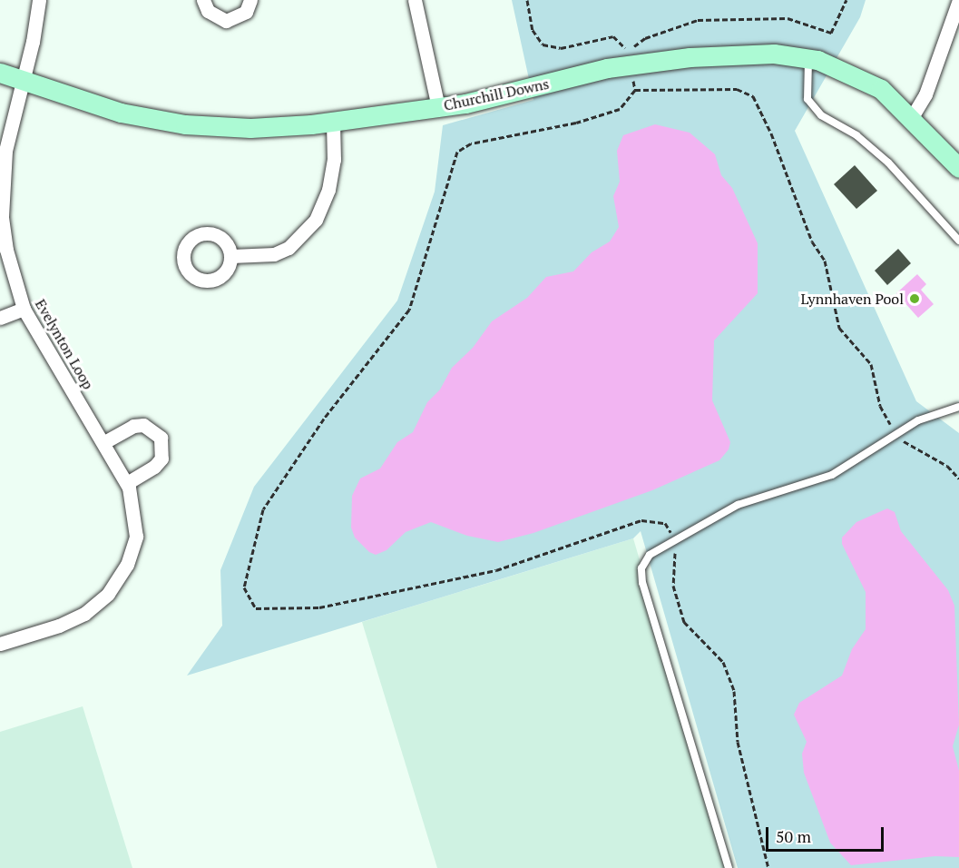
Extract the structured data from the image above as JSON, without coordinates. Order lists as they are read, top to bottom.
{
  "streets": {
    "street": ["Churchill Downs", "Evelynton Loop"]
  },
  "crossings": [
    ["Churchill Downs", "Evelynton Loop"]
  ],
  "places": ["Lynnhaven Pool"],
  "scale_bar": "50 m"
}
